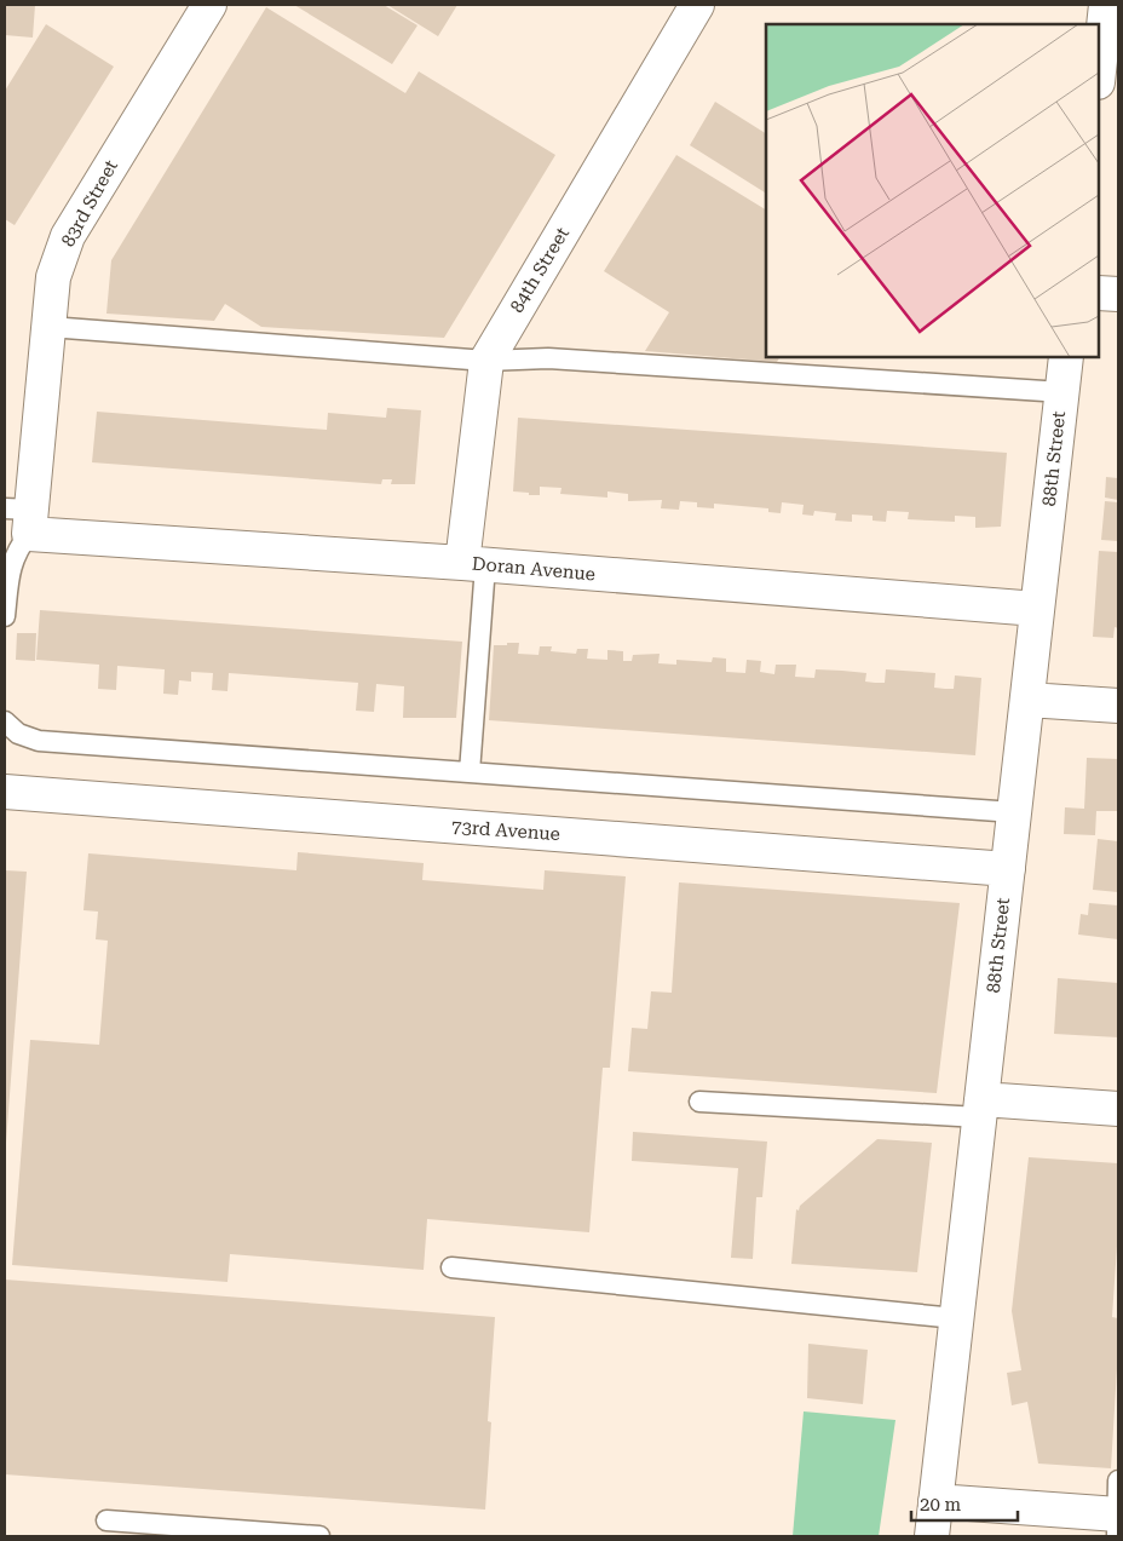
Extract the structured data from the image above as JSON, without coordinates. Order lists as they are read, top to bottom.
{
  "streets": {
    "street": [
      "83rd Street",
      "84th Street",
      "88th Street",
      "Doran Avenue",
      "73rd Avenue"
    ]
  },
  "crossings": [
    ["83rd Street", "Doran Avenue"],
    ["84th Street", "Doran Avenue"],
    ["88th Street", "Doran Avenue"],
    ["88th Street", "73rd Avenue"]
  ],
  "scale_bar": "20 m"
}
